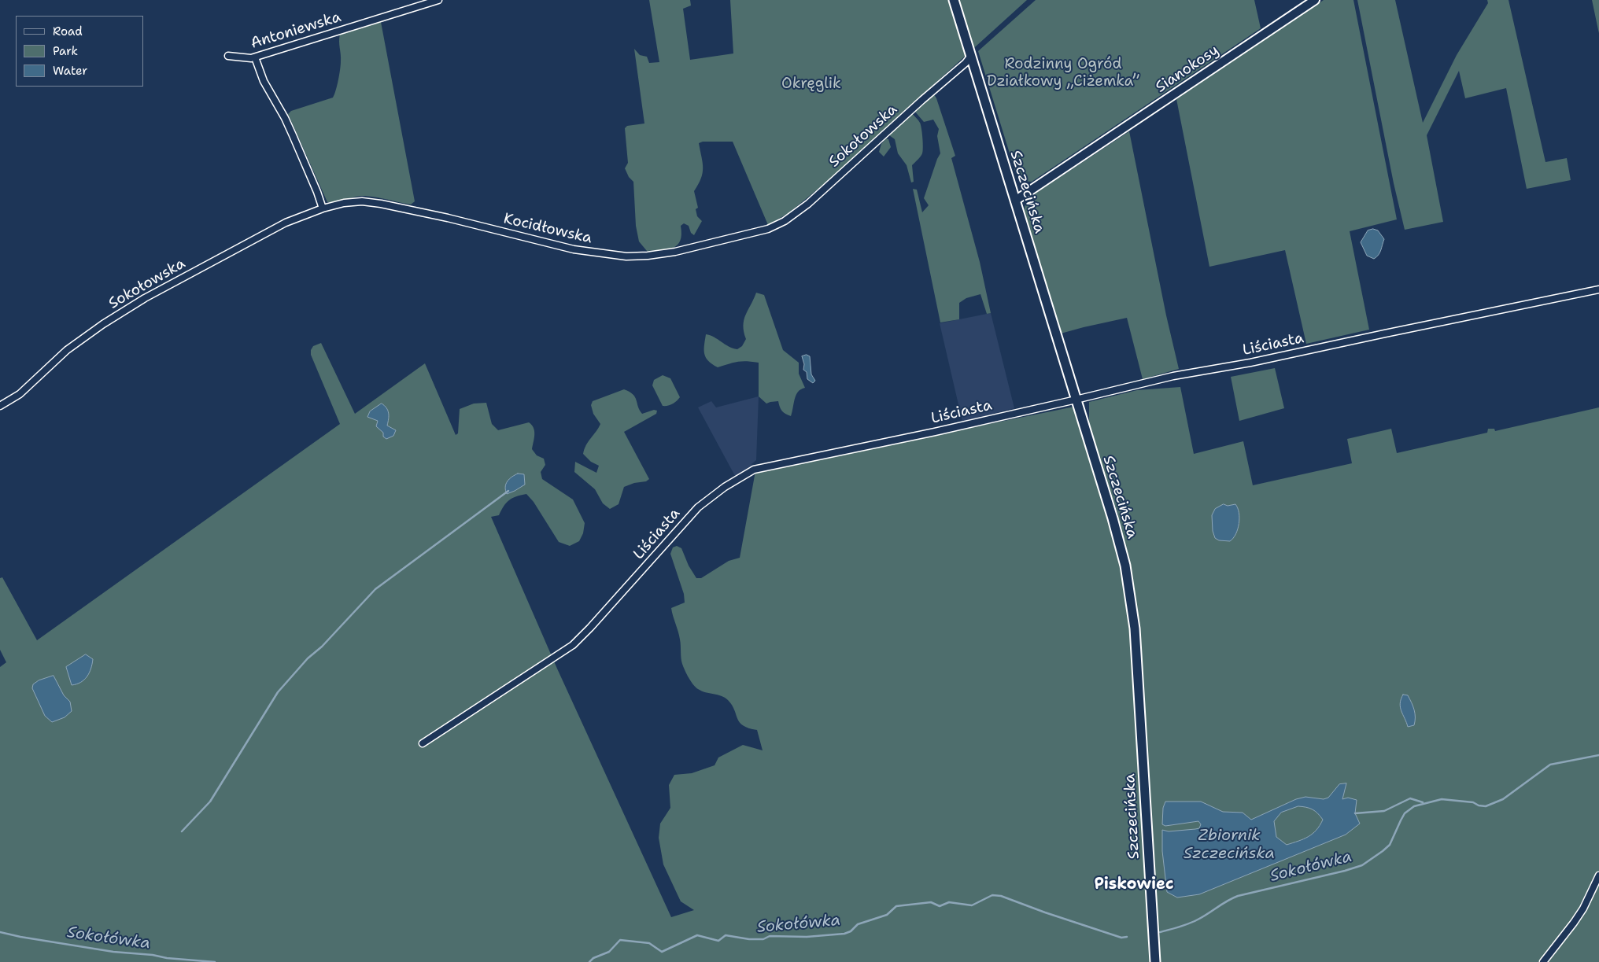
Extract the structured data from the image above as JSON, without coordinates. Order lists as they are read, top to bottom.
{
  "streets": {
    "main road": ["Szczecińska"],
    "street": [
      "Antoniewska",
      "Sianokosy",
      "Sokołowska",
      "Kocidłowska",
      "Liściasta"
    ]
  },
  "crossings": [
    ["Sianokosy", "Szczecińska"],
    ["Sokołowska", "Szczecińska"],
    ["Sokołowska", "Kocidłowska"],
    ["Szczecińska", "Liściasta"]
  ],
  "districts": ["Piskowiec"],
  "water": ["Zbiornik Szczecińska", "Sokołówka"],
  "parks": ["Rodzinny Ogród Działkowy „Ciżemka”", "Okręglik"],
  "legend": ["Road", "Park", "Water"]
}
